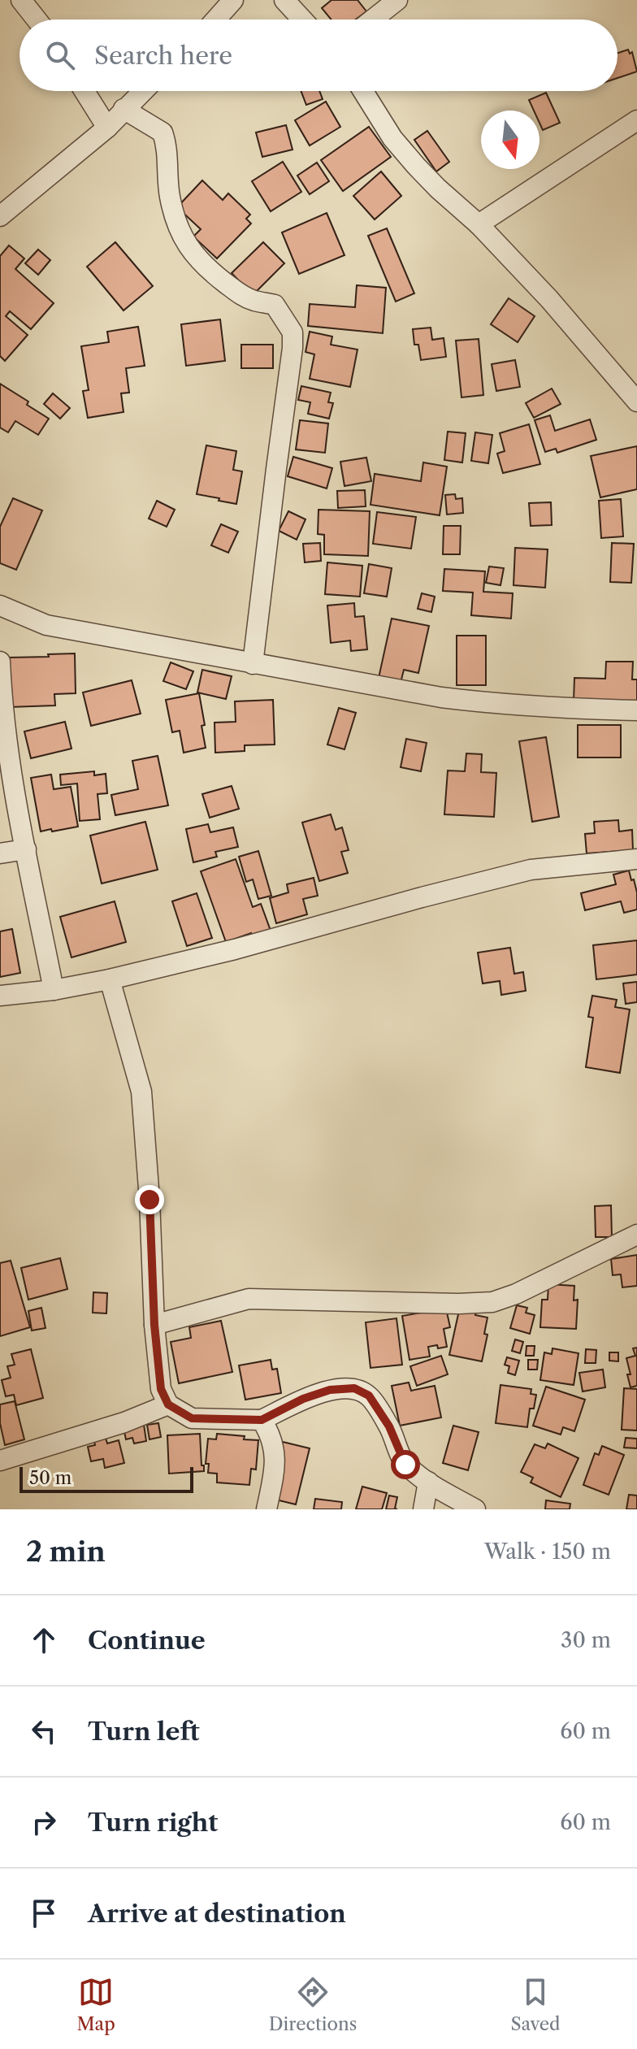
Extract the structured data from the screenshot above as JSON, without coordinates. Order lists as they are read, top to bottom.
{
  "scale_bar": "50 m",
  "north": "bottom",
  "page": {
    "search": "Search here",
    "scale": "50 m",
    "heading": ["2 min", "Walk · 150 m"],
    "list": [
      ["Continue", "30 m"],
      ["Turn left", "60 m"],
      ["Turn right", "60 m"],
      "Arrive at destination"
    ],
    "nav": ["Map", "Directions", "Saved"]
  }
}
